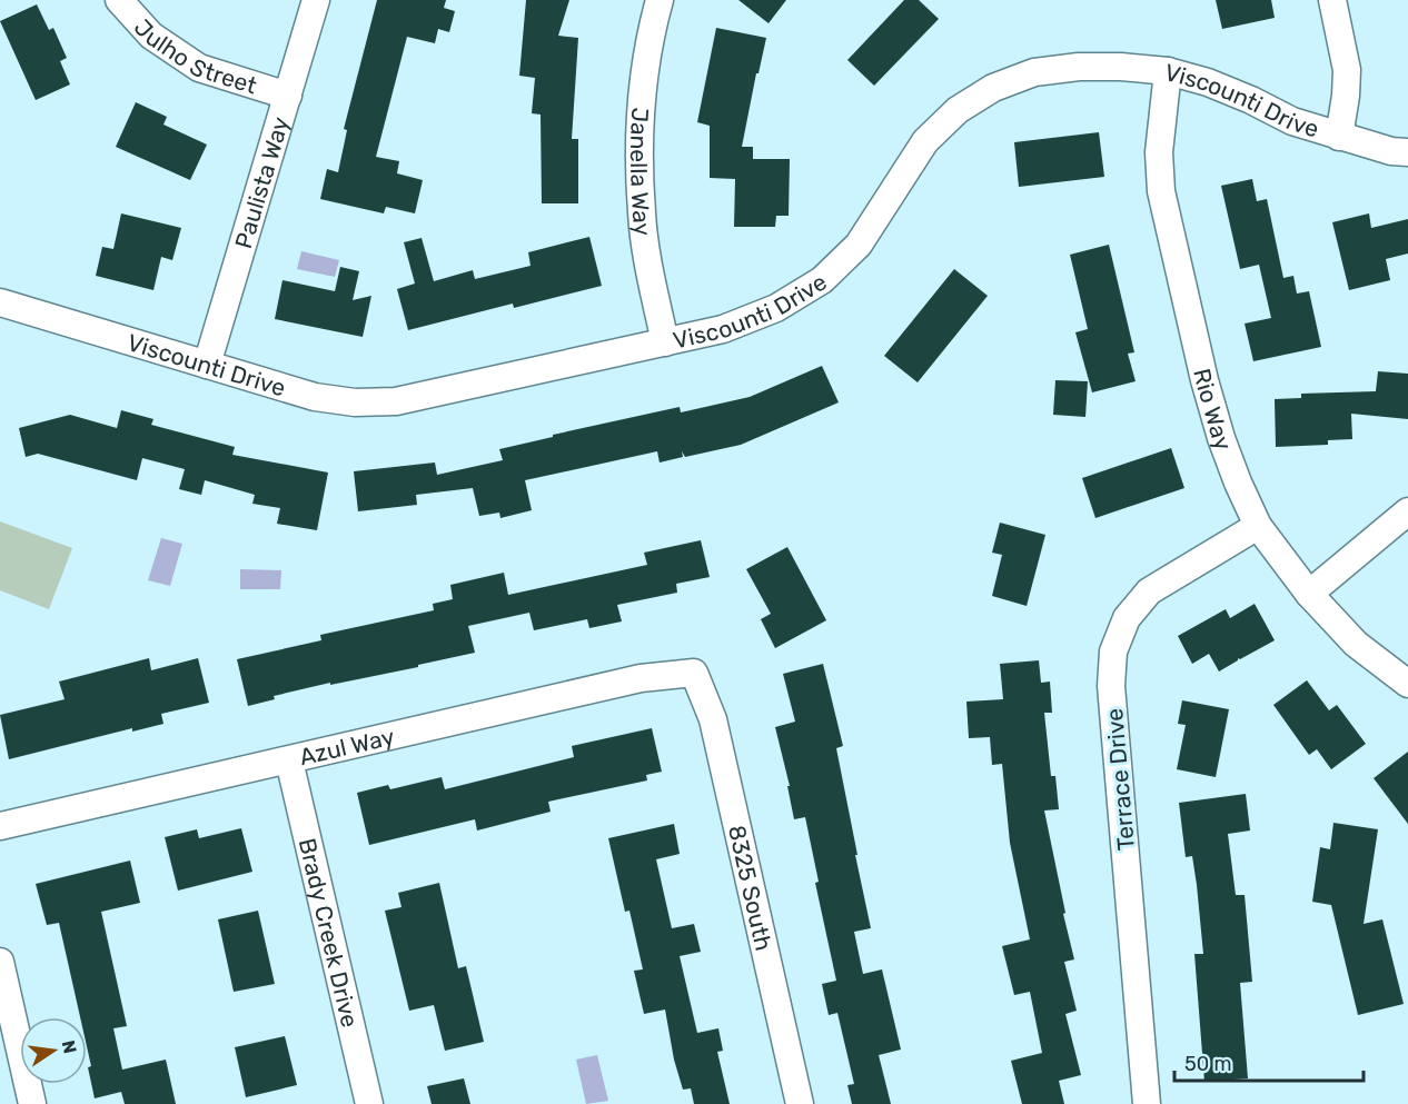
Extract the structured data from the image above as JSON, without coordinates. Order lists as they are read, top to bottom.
{
  "streets": {
    "street": [
      "Julho Street",
      "Viscounti Drive",
      "Janella Way",
      "Paulista Way",
      "Rio Way",
      "Azul Way",
      "Terrace Drive",
      "8325 South",
      "Brady Creek Drive"
    ]
  },
  "crossings": [
    ["Julho Street", "Paulista Way"],
    ["Viscounti Drive", "Janella Way"],
    ["Viscounti Drive", "Paulista Way"],
    ["Viscounti Drive", "Rio Way"],
    ["Rio Way", "Terrace Drive"],
    ["Azul Way", "8325 South"],
    ["Azul Way", "Brady Creek Drive"]
  ],
  "scale_bar": "50 m",
  "north": "right"
}
